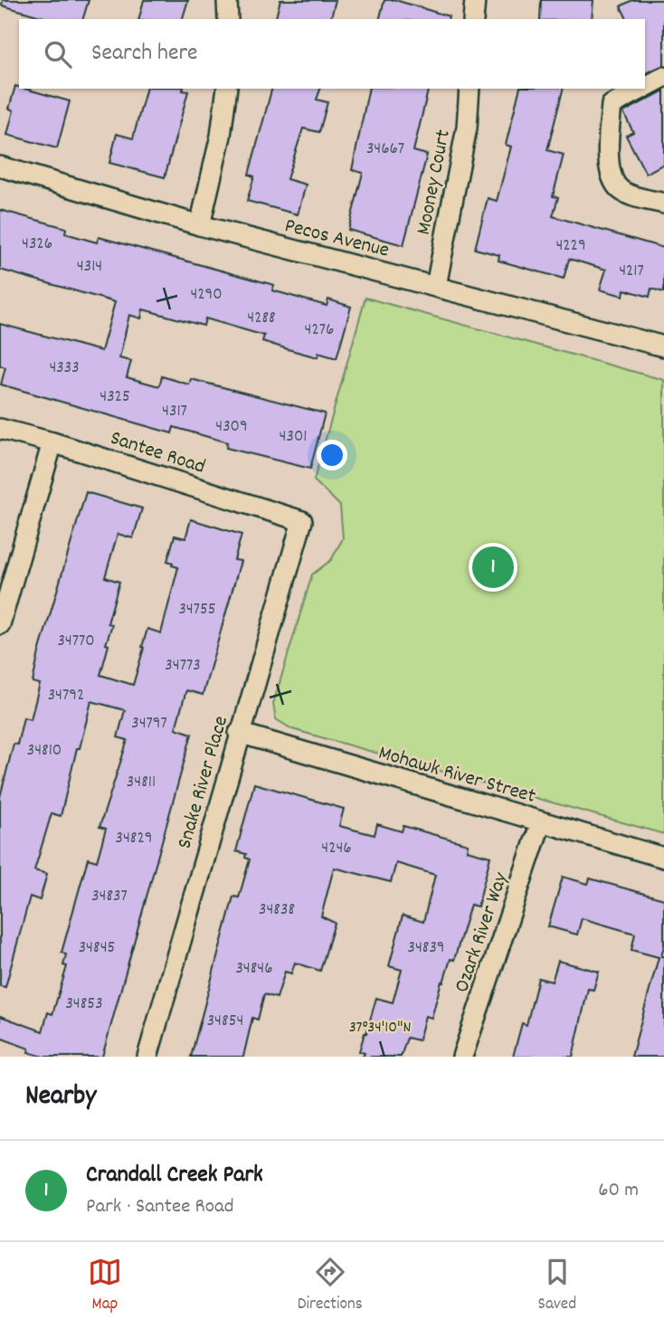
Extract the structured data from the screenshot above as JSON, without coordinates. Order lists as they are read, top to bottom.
{
  "streets": {
    "street": [
      "Mooney Court",
      "Pecos Avenue",
      "Santee Road",
      "Mohawk River Street",
      "Snake River Place",
      "Ozark River Way"
    ]
  },
  "crossings": [
    ["Mooney Court", "Pecos Avenue"],
    ["Santee Road", "Snake River Place"],
    ["Mohawk River Street", "Snake River Place"],
    ["Mohawk River Street", "Ozark River Way"]
  ],
  "house_numbers": [
    "34667",
    "4326",
    "4229",
    "4314",
    "4217",
    "4290",
    "4288",
    "4276",
    "4333",
    "4325",
    "4317",
    "4309",
    "4301",
    "34755",
    "34770",
    "34773",
    "34792",
    "34797",
    "34810",
    "34811",
    "34829",
    "4246",
    "34837",
    "34838",
    "34845",
    "34839",
    "34846",
    "34853",
    "34854"
  ],
  "page": {
    "search": "Search here",
    "pins": "1",
    "heading": "Nearby",
    "list": [
      {
        "mark": "1",
        "name": "Crandall Creek Park",
        "note": "Park · Santee Road",
        "value": "60 m"
      }
    ],
    "nav": ["Map", "Directions", "Saved"]
  },
  "coordinates": ["37°34'10\"N"]
}
